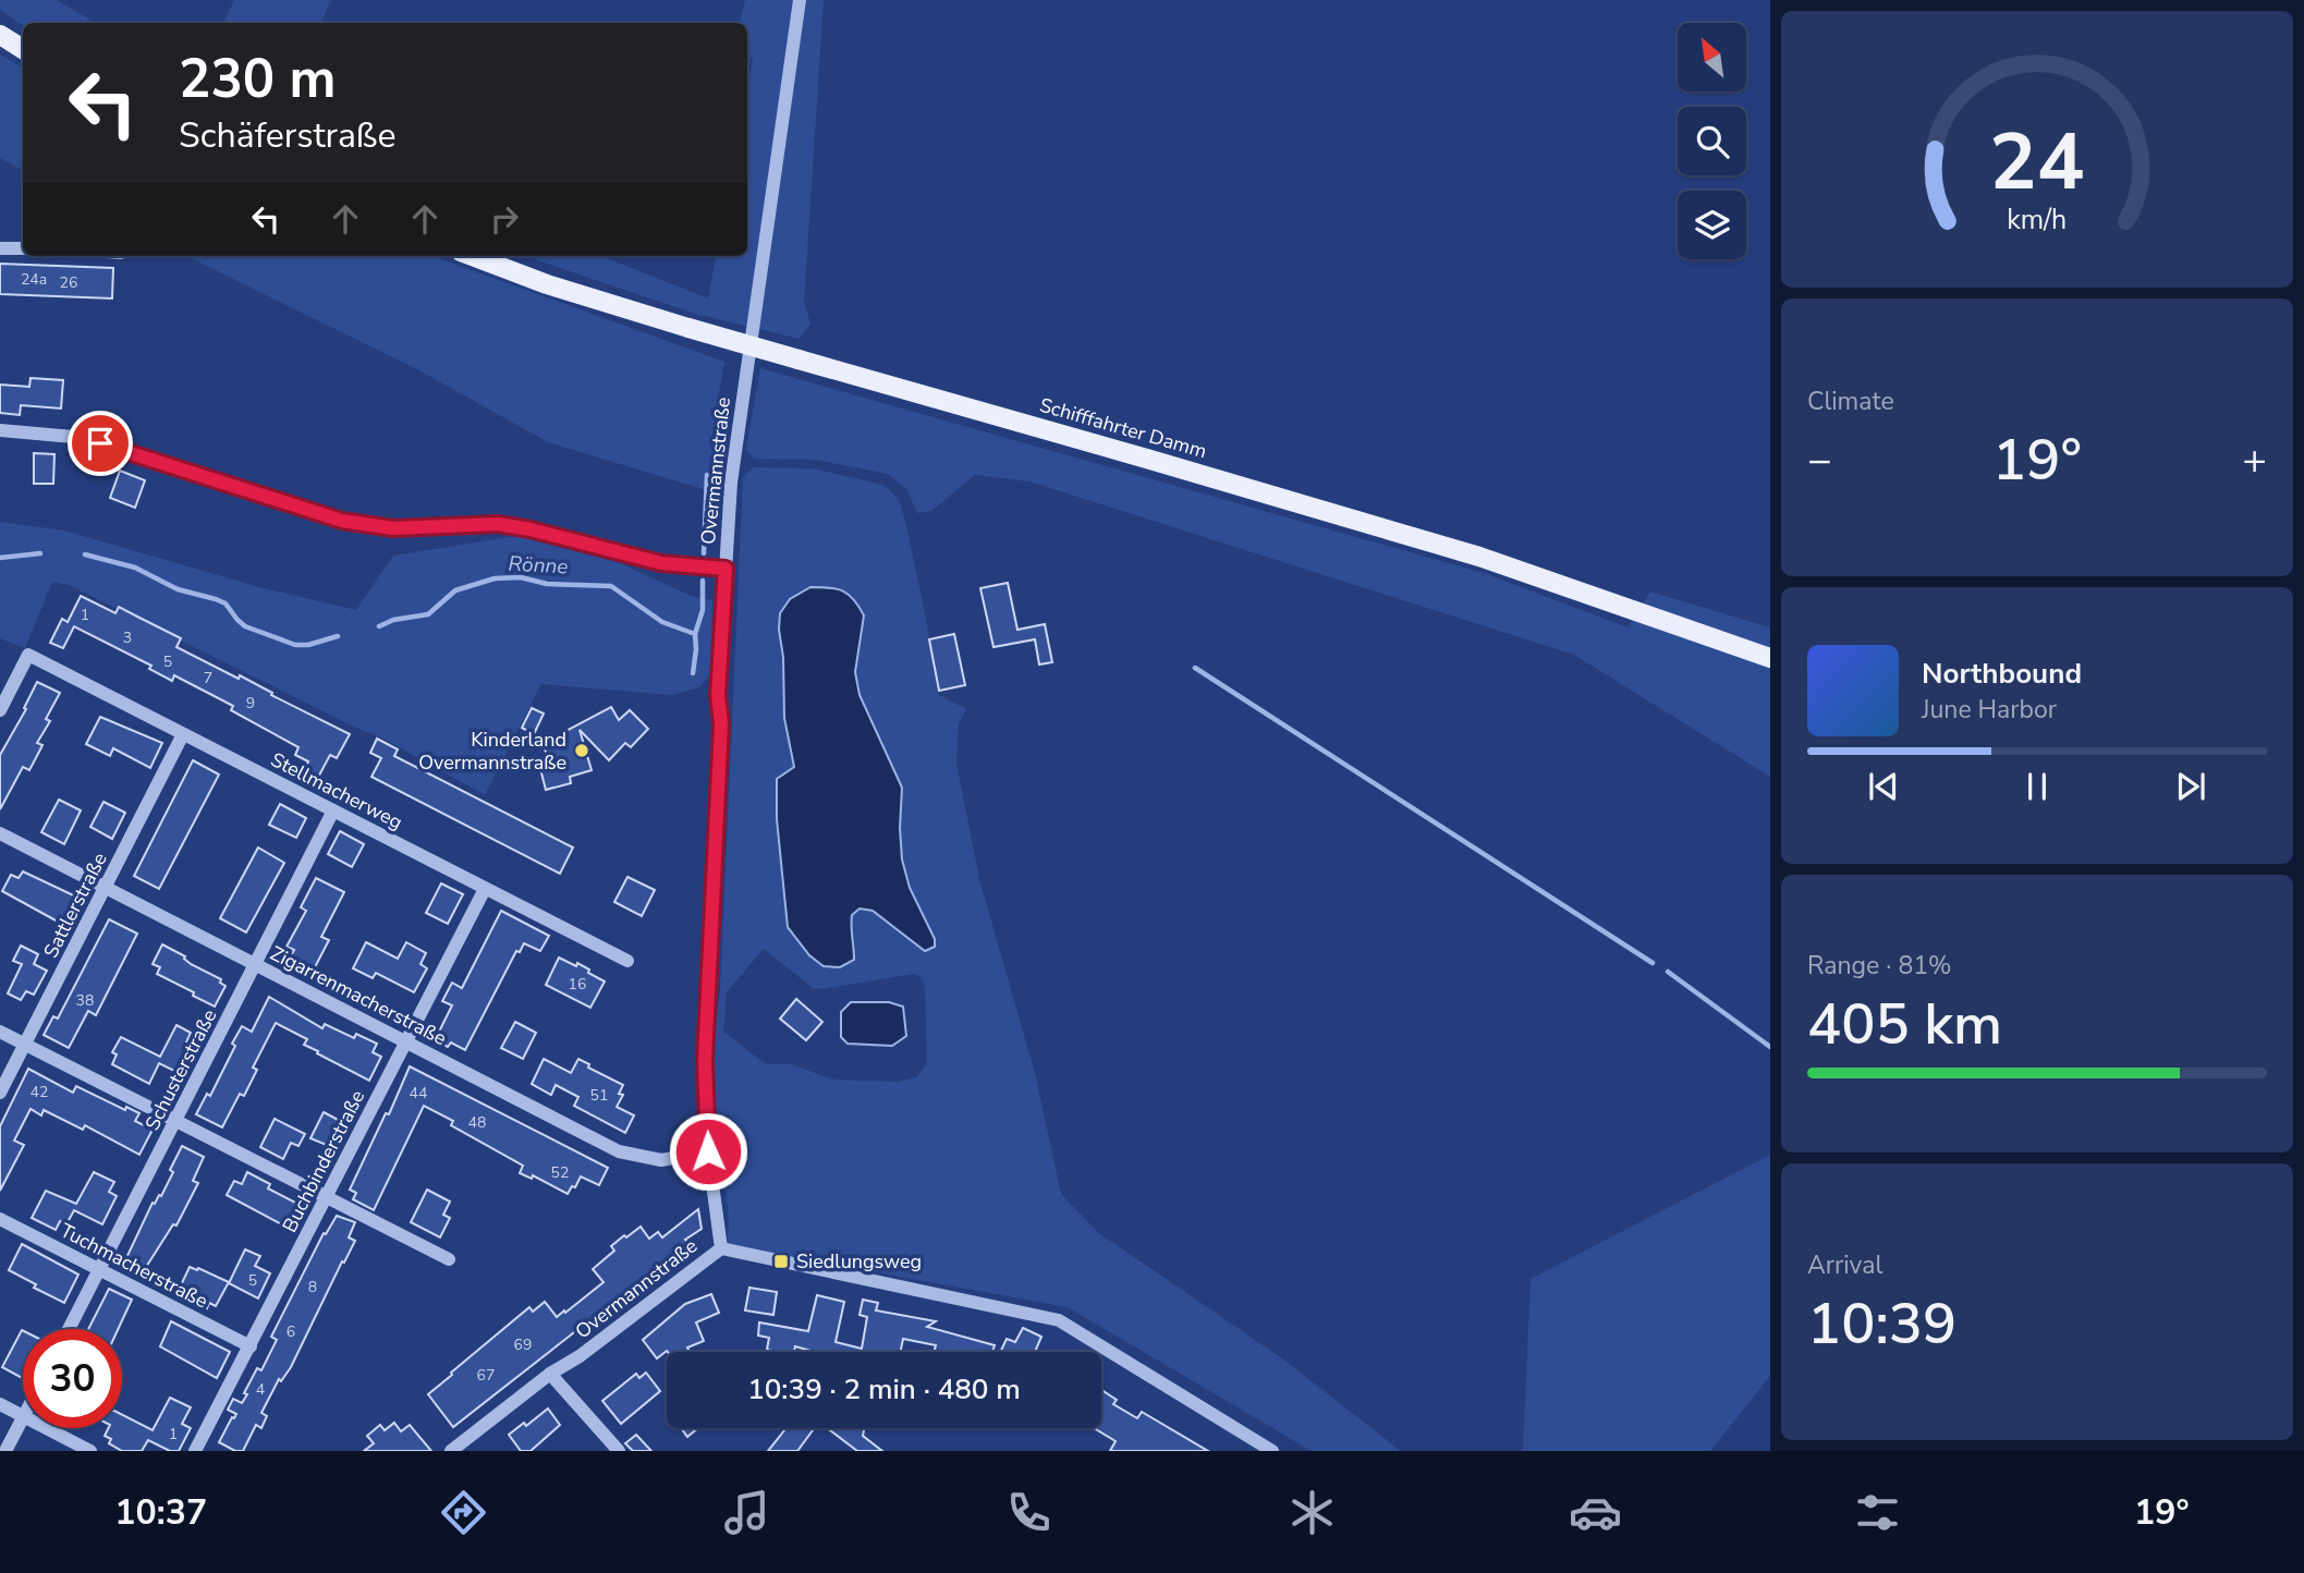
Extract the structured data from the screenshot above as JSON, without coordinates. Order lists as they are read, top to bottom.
{
  "streets": {
    "main road": ["Schifffahrter Damm"],
    "street": [
      "Overmannstraße",
      "Stellmacherweg",
      "Sattlerstraße",
      "Zigarrenmacherstraße",
      "Schusterstraße",
      "Buchbinderstraße",
      "Tuchmacherstraße"
    ]
  },
  "crossings": [
    ["Overmannstraße", "Zigarrenmacherstraße"],
    ["Stellmacherweg", "Sattlerstraße"],
    ["Stellmacherweg", "Schusterstraße"],
    ["Stellmacherweg", "Buchbinderstraße"],
    ["Sattlerstraße", "Zigarrenmacherstraße"],
    ["Zigarrenmacherstraße", "Schusterstraße"],
    ["Zigarrenmacherstraße", "Buchbinderstraße"],
    ["Schusterstraße", "Tuchmacherstraße"],
    ["Buchbinderstraße", "Tuchmacherstraße"]
  ],
  "water": ["Rönne"],
  "places": {
    "other": ["Kinderland Overmannstraße"],
    "transit": ["Siedlungsweg"]
  },
  "house_numbers": [
    "24a",
    "26",
    "1",
    "3",
    "5",
    "7",
    "9",
    "16",
    "38",
    "42",
    "44",
    "51",
    "48",
    "52",
    "5",
    "8",
    "6",
    "69",
    "67",
    "4",
    "1"
  ],
  "north": "top left",
  "page": {
    "turn": ["230 m", "Schäferstraße"],
    "tile": [
      "Climate",
      ["Range · 81%", "405 km"],
      ["Arrival", "10:39"]
    ],
    "heat": ["−", "19°", "+"],
    "song": ["Northbound", "June Harbor"],
    "limit": "30",
    "trip": "10:39 · 2 min · 480 m",
    "tabs": ["10:37", "19°"],
    "gauge": ["24", "km/h"]
  }
}
